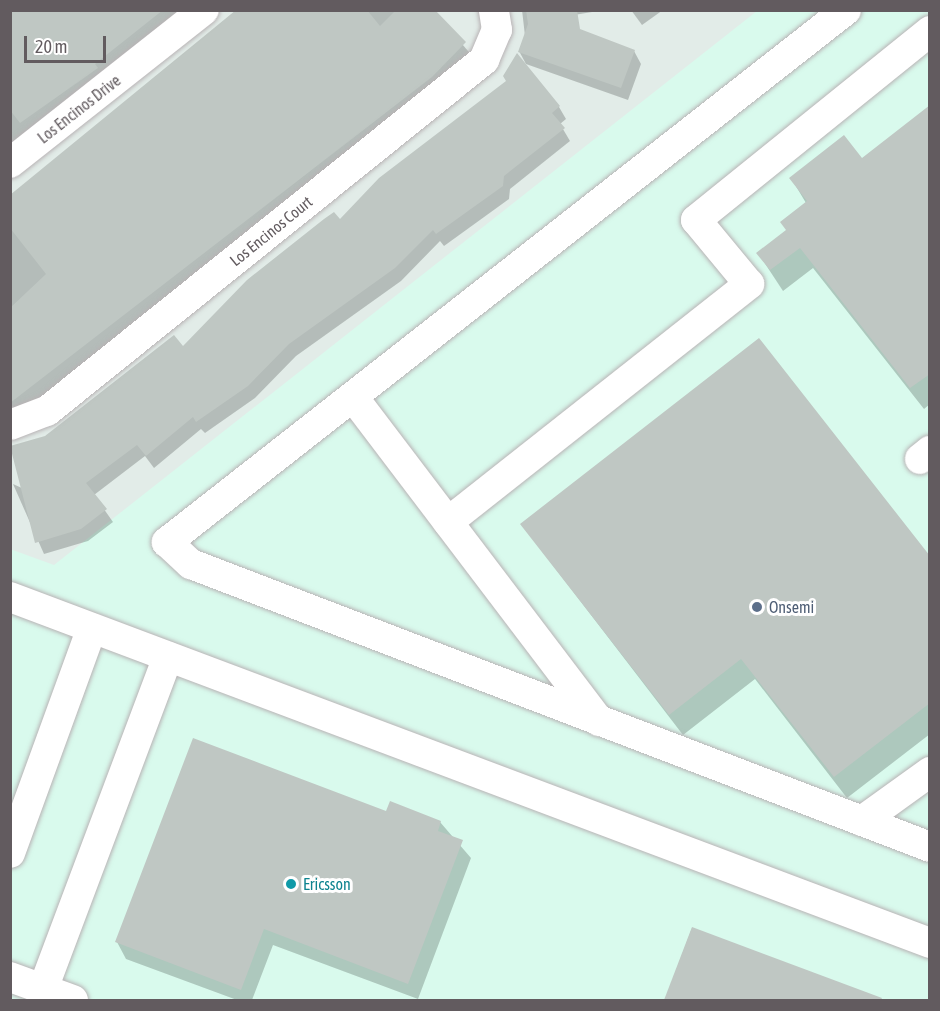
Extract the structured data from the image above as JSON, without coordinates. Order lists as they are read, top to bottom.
{
  "streets": {
    "lane": ["Los Encinos Drive", "Los Encinos Court"]
  },
  "places": ["Onsemi", "Ericsson"],
  "scale_bar": "20 m"
}
